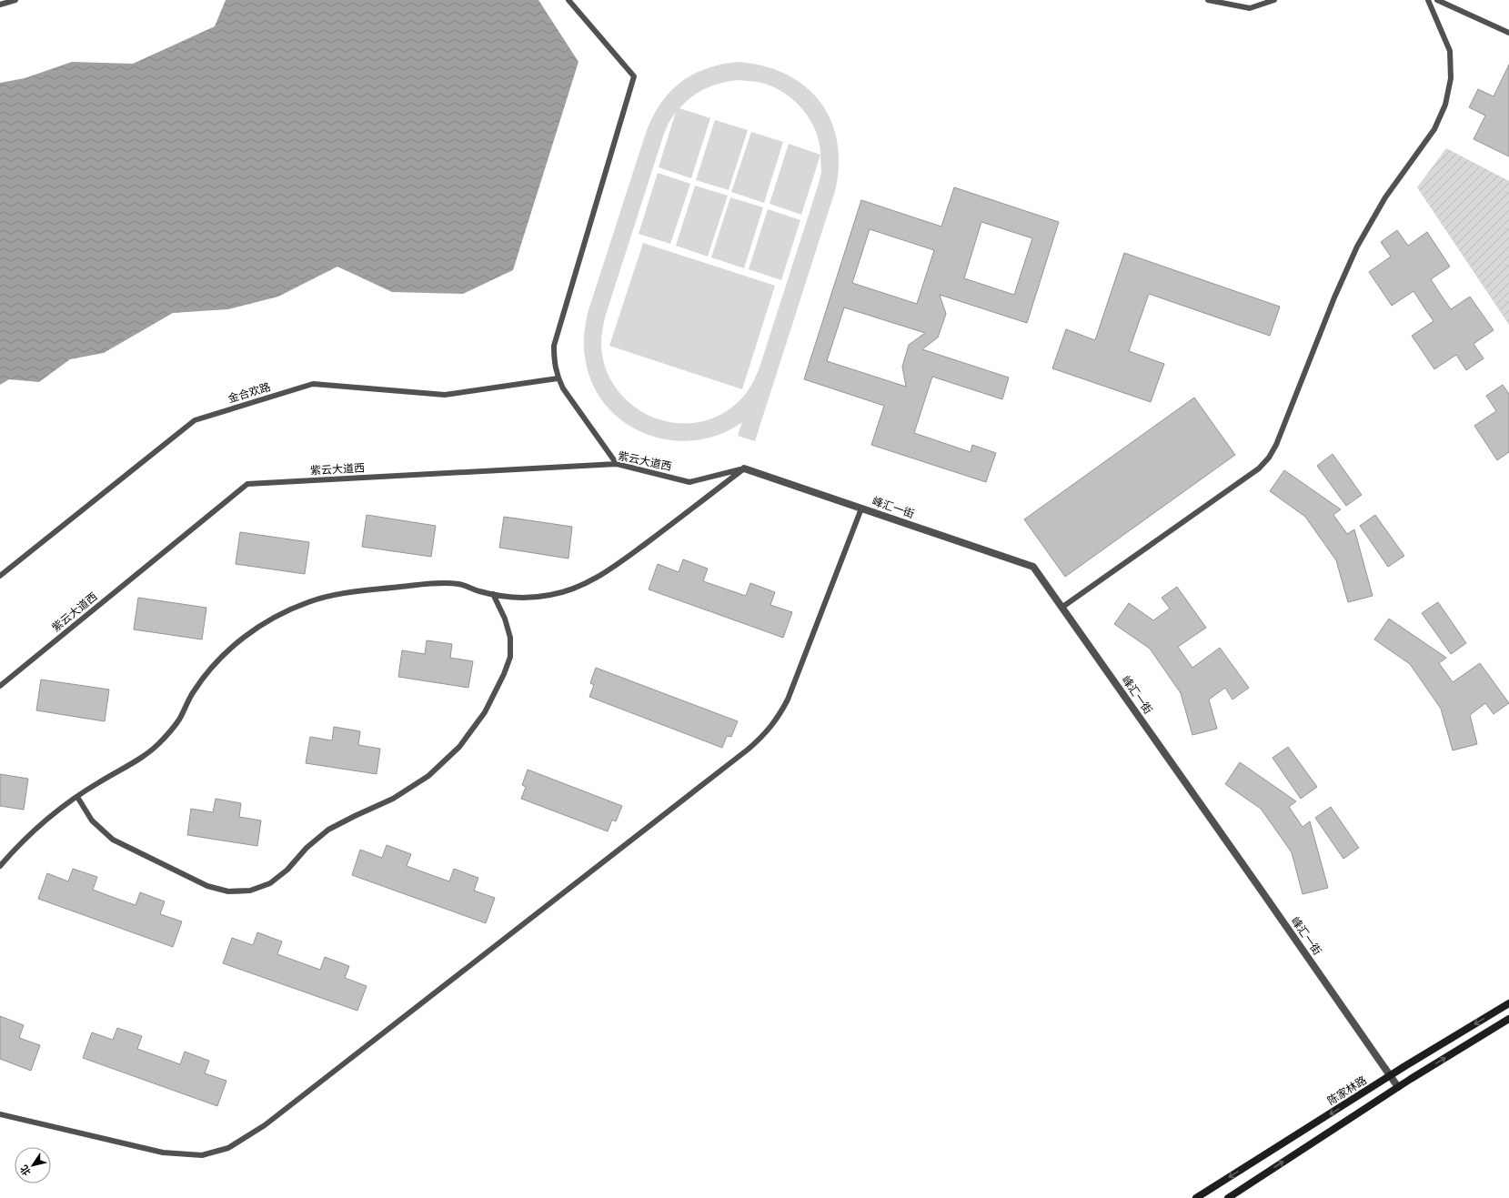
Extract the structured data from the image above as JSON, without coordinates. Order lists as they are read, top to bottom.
{
  "streets": {
    "main road": ["陈家林路"],
    "street": ["峰汇一街"],
    "lane": ["金合欢路", "紫云大道西"]
  },
  "crossings": [
    ["紫云大道西", "峰汇一街"],
    ["峰汇一街", "陈家林路"]
  ],
  "north": "bottom left"
}
